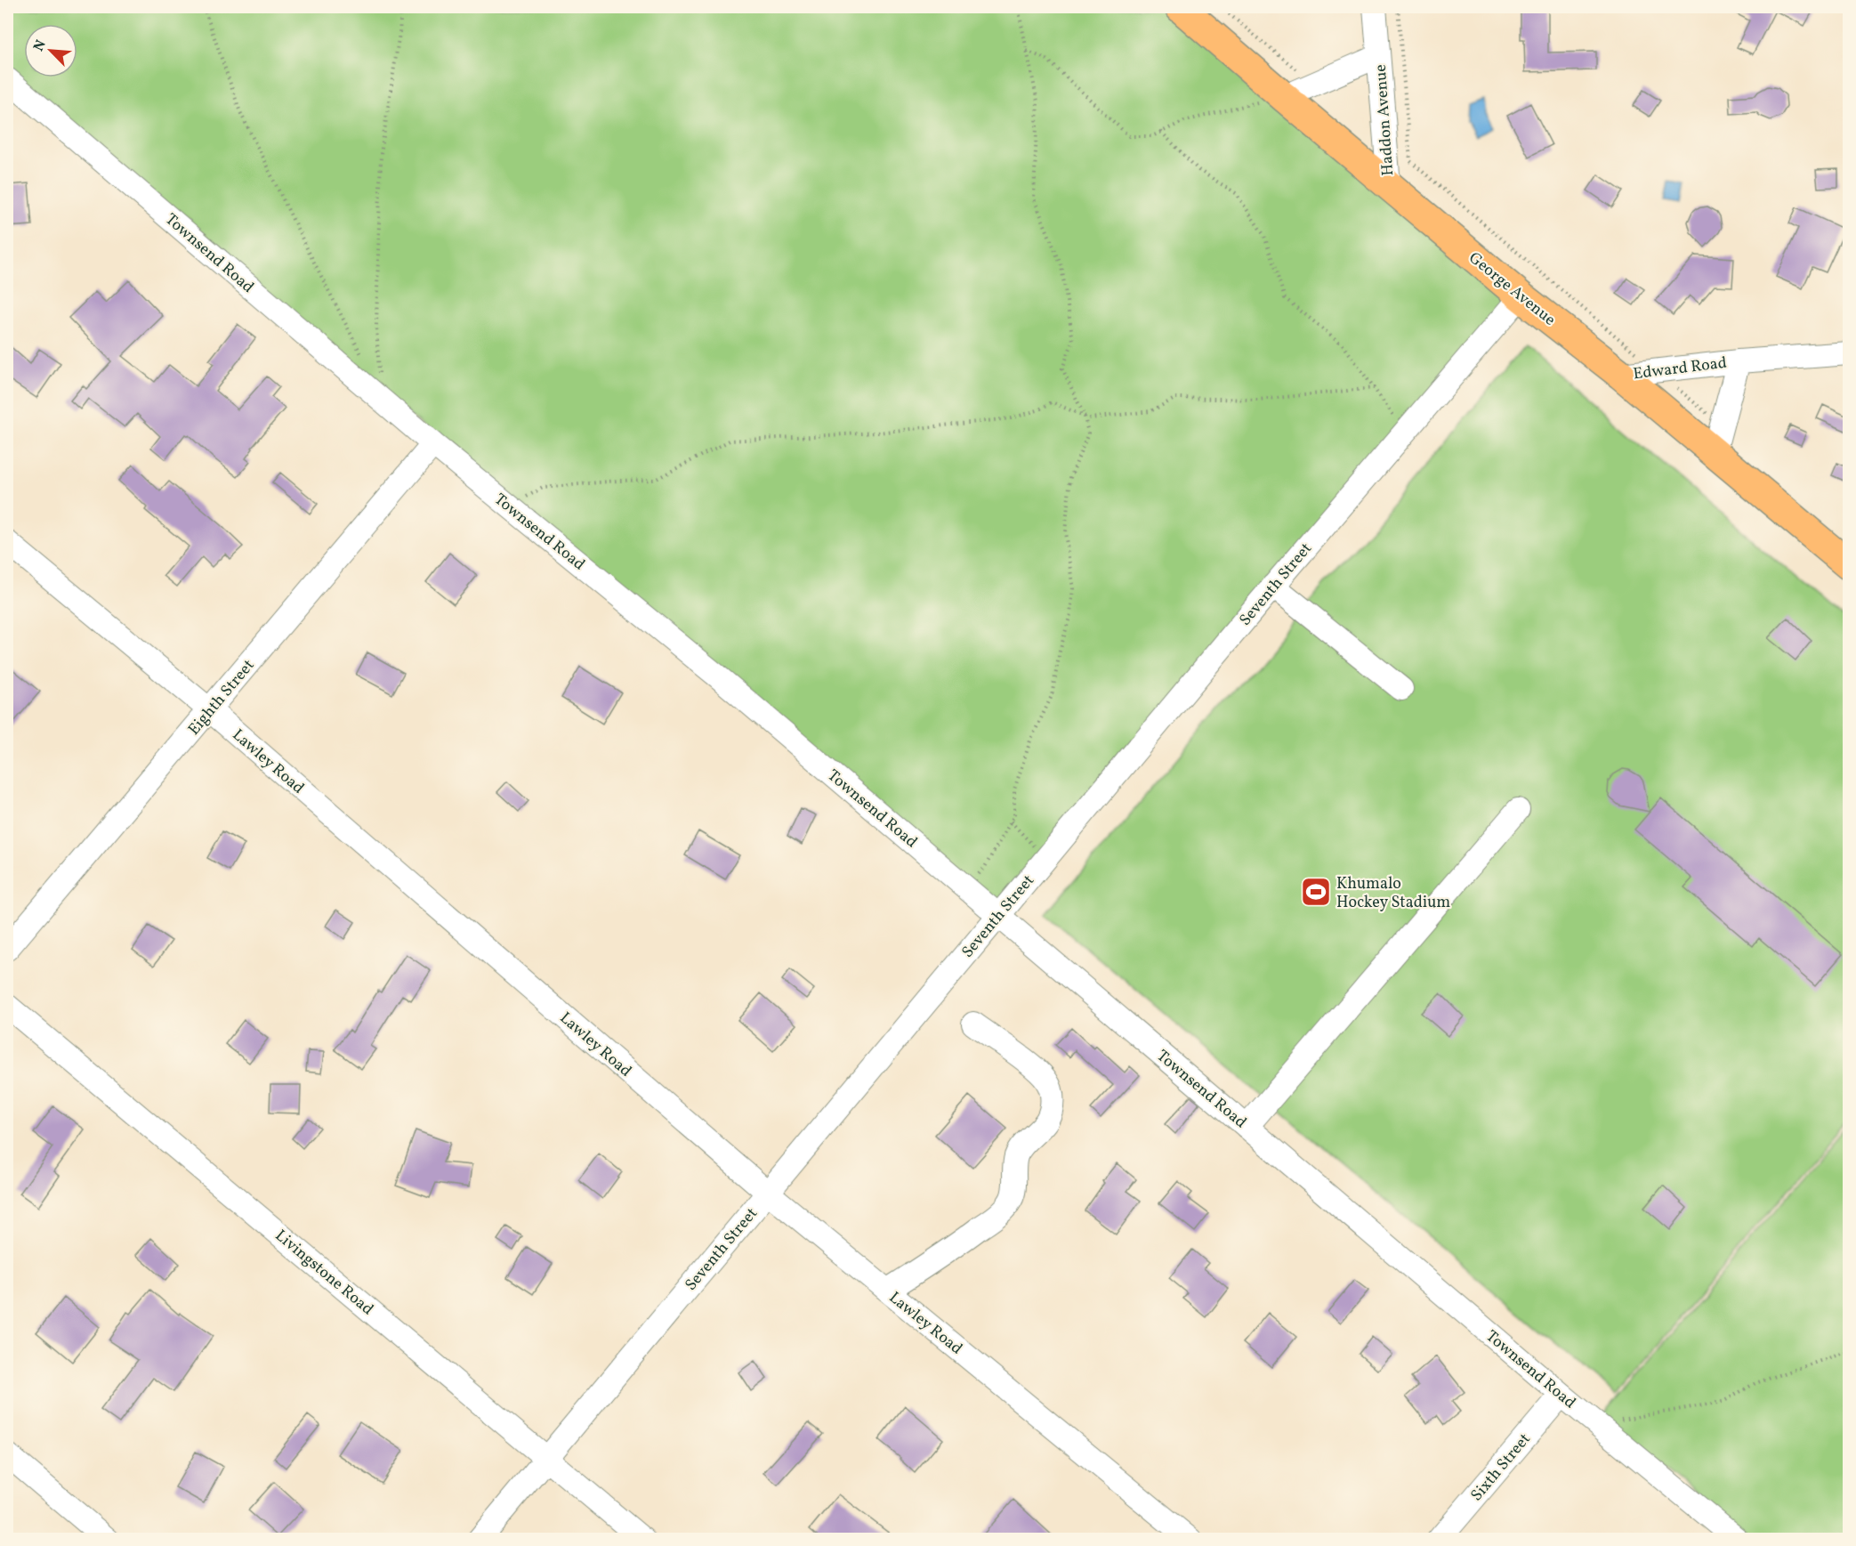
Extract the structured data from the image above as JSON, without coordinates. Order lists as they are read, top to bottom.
{
  "streets": {
    "main road": ["George Avenue"],
    "street": [
      "Haddon Avenue",
      "Townsend Road",
      "Edward Road",
      "Seventh Street",
      "Eighth Street",
      "Lawley Road",
      "Livingstone Road",
      "Sixth Street"
    ]
  },
  "crossings": [
    ["Haddon Avenue", "George Avenue"],
    ["Townsend Road", "Seventh Street"],
    ["Townsend Road", "Eighth Street"],
    ["Townsend Road", "Sixth Street"],
    ["George Avenue", "Edward Road"],
    ["George Avenue", "Seventh Street"],
    ["Seventh Street", "Lawley Road"],
    ["Seventh Street", "Livingstone Road"],
    ["Eighth Street", "Lawley Road"]
  ],
  "places": {
    "sports": ["Khumalo Hockey Stadium"]
  },
  "north": "top left"
}
